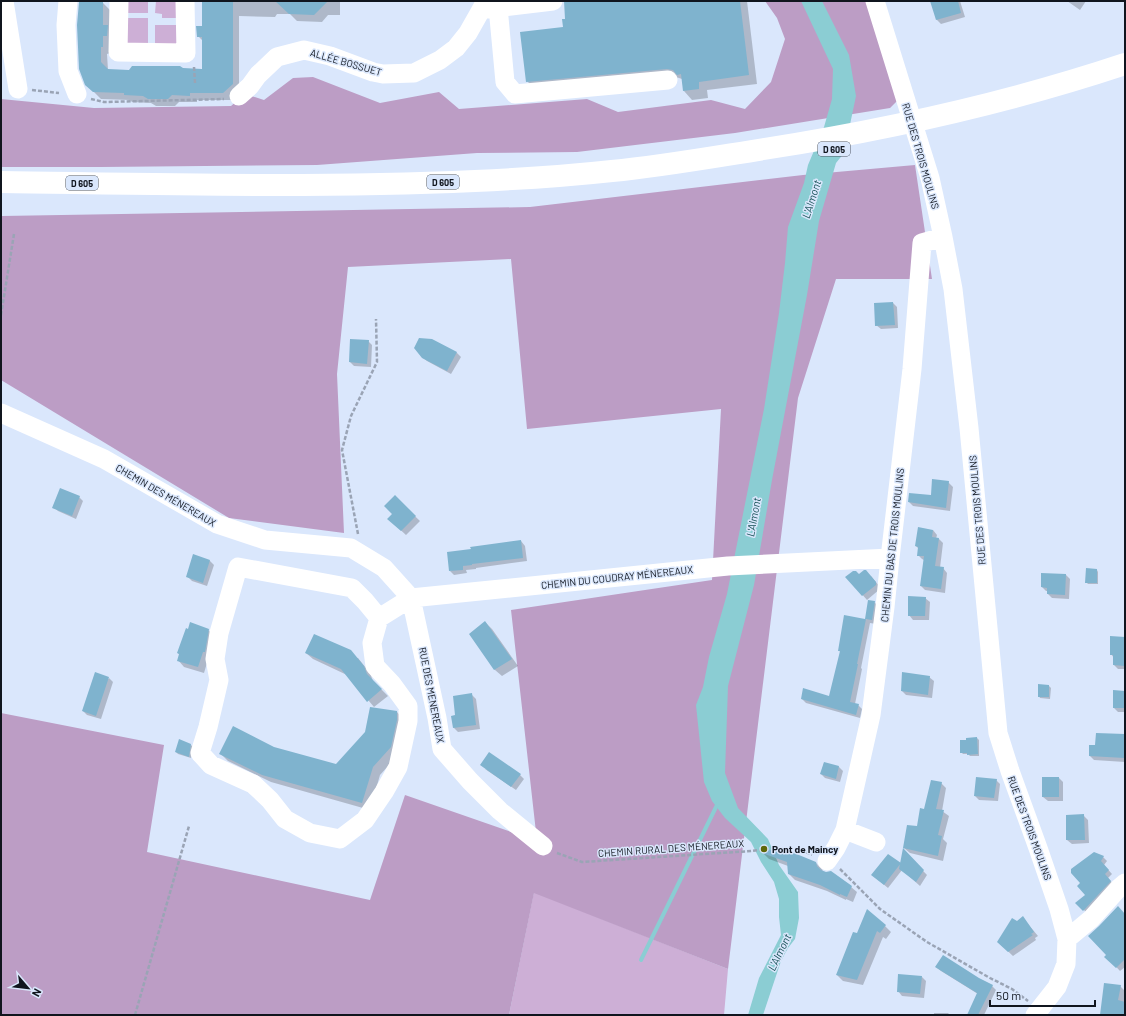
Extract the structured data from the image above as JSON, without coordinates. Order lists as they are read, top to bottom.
{
  "streets": {
    "main road": ["D 605"],
    "street": [
      "ALLÉE BOSSUET",
      "RUE DES TROIS MOULINS",
      "CHEMIN DES MÉNEREAUX",
      "CHEMIN DU BAS DE TROIS MOULINS",
      "CHEMIN DU COUDRAY MÉNEREAUX",
      "RUE DES MENEREAUX"
    ],
    "path": ["CHEMIN RURAL DES MÉNEREAUX"]
  },
  "crossings": [
    ["RUE DES TROIS MOULINS", "CHEMIN DU BAS DE TROIS MOULINS"],
    ["RUE DES TROIS MOULINS", "CHEMIN RURAL DES MÉNEREAUX"],
    ["CHEMIN DU BAS DE TROIS MOULINS", "CHEMIN DU COUDRAY MÉNEREAUX"],
    ["CHEMIN DU BAS DE TROIS MOULINS", "CHEMIN RURAL DES MÉNEREAUX"],
    ["CHEMIN DU COUDRAY MÉNEREAUX", "RUE DES MENEREAUX"],
    ["RUE DES MENEREAUX", "CHEMIN RURAL DES MÉNEREAUX"]
  ],
  "water": ["L'Almont"],
  "places": ["Pont de Maincy"],
  "scale_bar": "50 m",
  "north": "bottom right"
}
